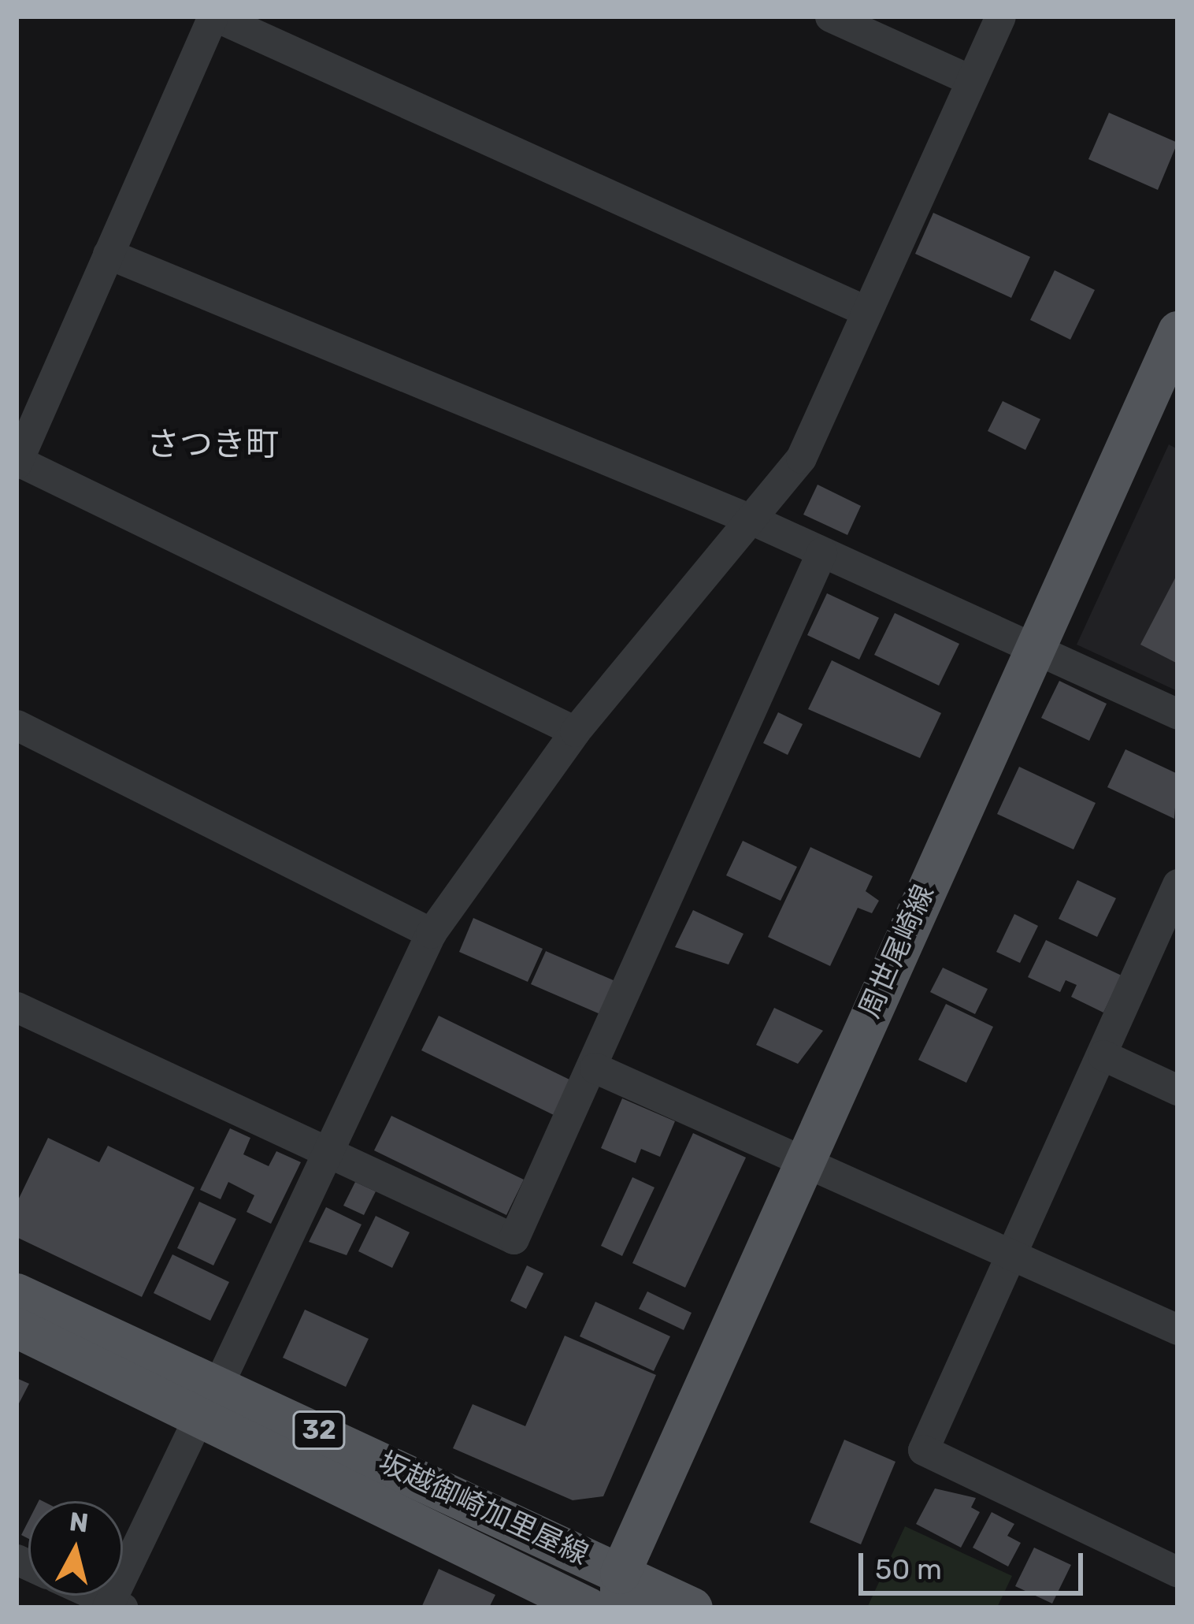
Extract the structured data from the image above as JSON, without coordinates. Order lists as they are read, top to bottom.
{
  "streets": {
    "main road": ["周世尾崎線", "32", "坂越御崎加里屋線"]
  },
  "crossings": [
    ["周世尾崎線", "坂越御崎加里屋線"]
  ],
  "districts": ["さつき町"],
  "scale_bar": "50 m",
  "north": "top"
}
